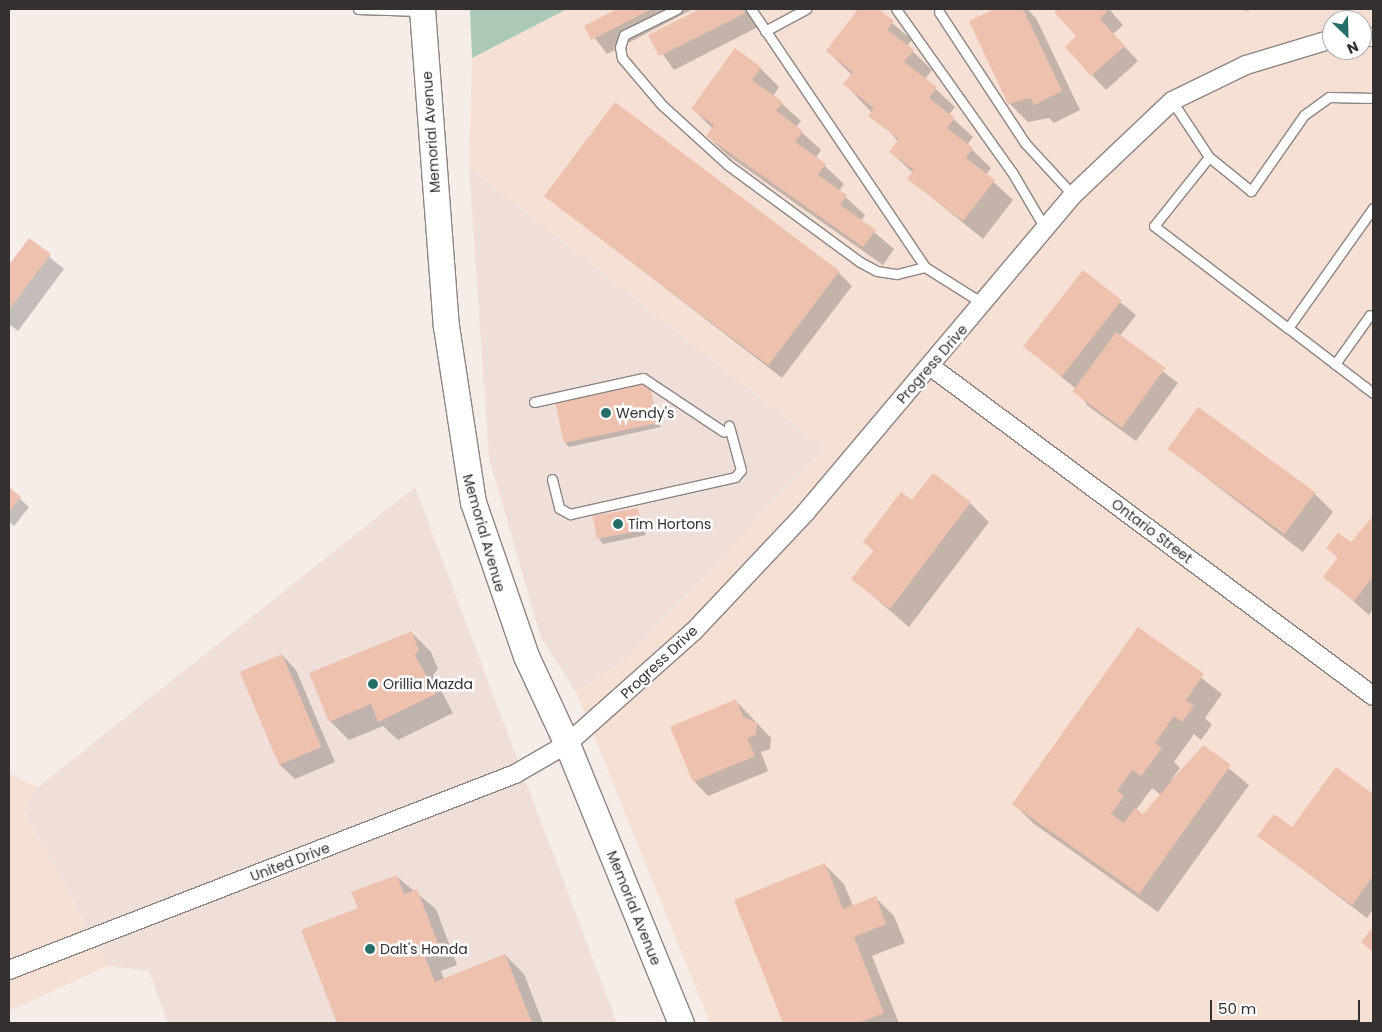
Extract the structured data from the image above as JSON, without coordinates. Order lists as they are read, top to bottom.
{
  "streets": {
    "main road": ["Memorial Avenue"],
    "street": ["Progress Drive", "Ontario Street", "United Drive"]
  },
  "crossings": [
    ["Memorial Avenue", "Progress Drive"],
    ["Memorial Avenue", "United Drive"],
    ["Progress Drive", "Ontario Street"],
    ["Progress Drive", "United Drive"]
  ],
  "places": [
    "Wendy's",
    "Tim Hortons",
    "Orillia Mazda",
    "Dalt's Honda"
  ],
  "scale_bar": "50 m",
  "north": "bottom right"
}
